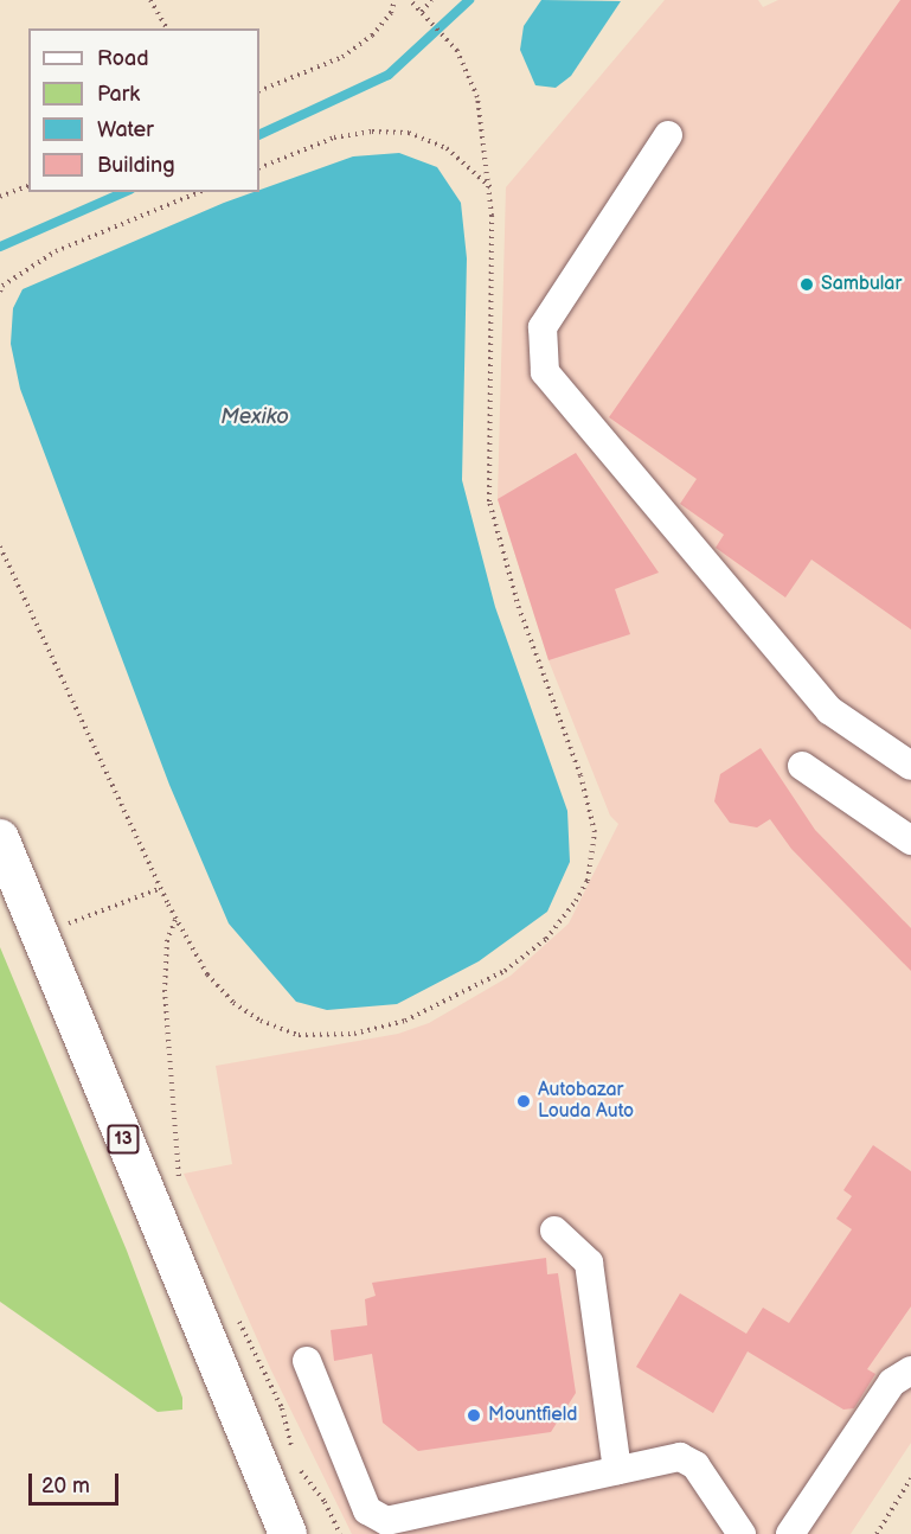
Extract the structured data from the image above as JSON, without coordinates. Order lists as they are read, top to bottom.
{
  "streets": {
    "main road": ["13"]
  },
  "water": ["Mexiko"],
  "places": ["Sambular", "Autobazar Louda Auto", "Mountfield"],
  "legend": [
    "Road",
    "Park",
    "Water",
    "Building"
  ],
  "scale_bar": "20 m"
}
